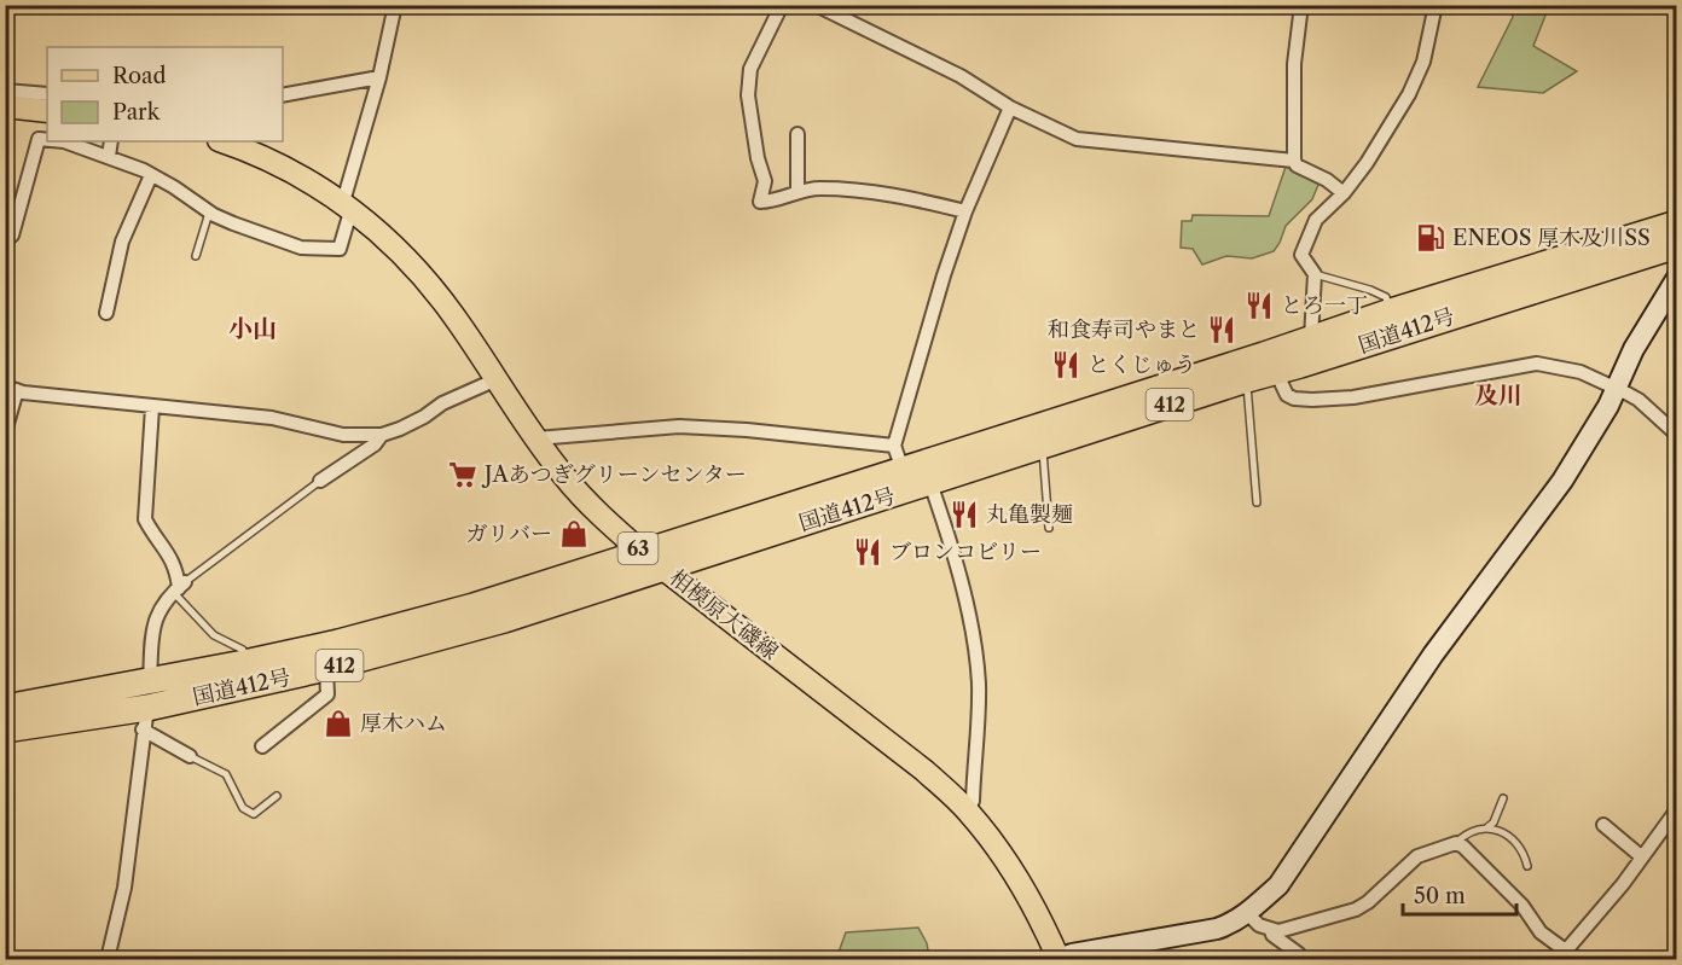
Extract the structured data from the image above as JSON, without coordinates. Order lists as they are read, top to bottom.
{
  "streets": {
    "highway": ["国道412号", "412"],
    "main road": ["63", "相模原大磯線"]
  },
  "crossings": [
    ["国道412号", "相模原大磯線"]
  ],
  "districts": ["小山", "及川"],
  "places": {
    "fuel station": ["ENEOS 厚木及川SS"],
    "restaurant": [
      "とろ一丁",
      "和食寿司やまと",
      "とくじゅう",
      "丸亀製麺",
      "ブロンコビリー"
    ],
    "supermarket": ["JAあつぎグリーンセンター"],
    "shop": ["ガリバー", "厚木ハム"]
  },
  "legend": ["Road", "Park"],
  "scale_bar": "50 m"
}
